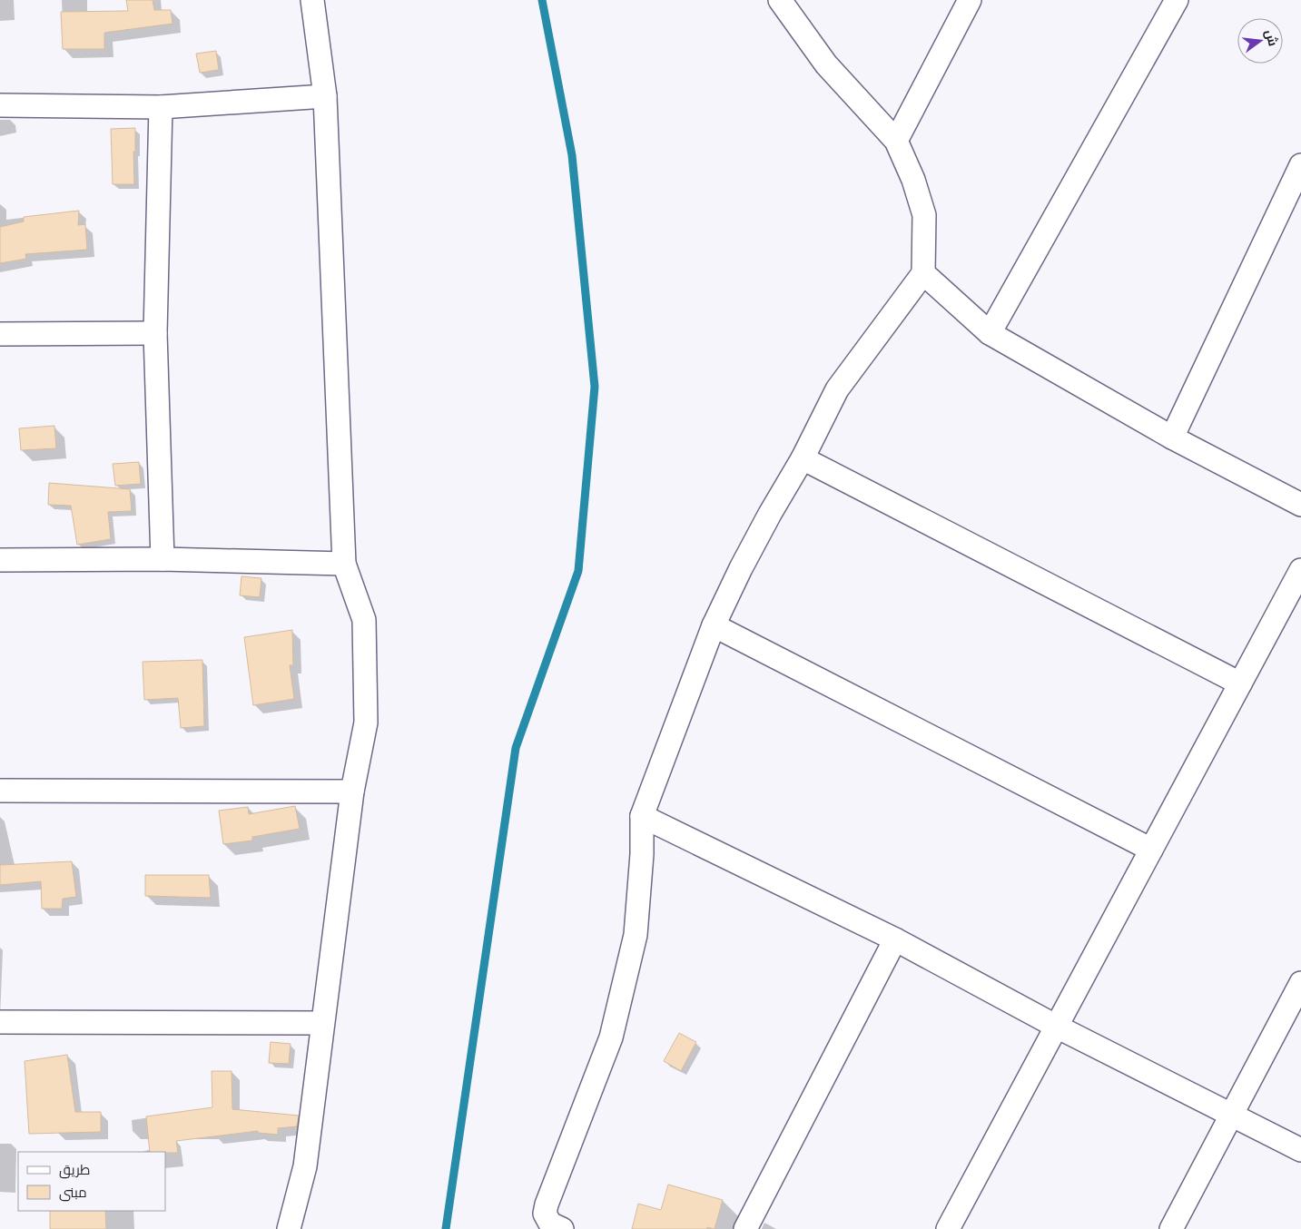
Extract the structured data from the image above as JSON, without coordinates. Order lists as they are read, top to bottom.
{
  "legend": ["طريق", "مبنى"],
  "north": "right"
}
